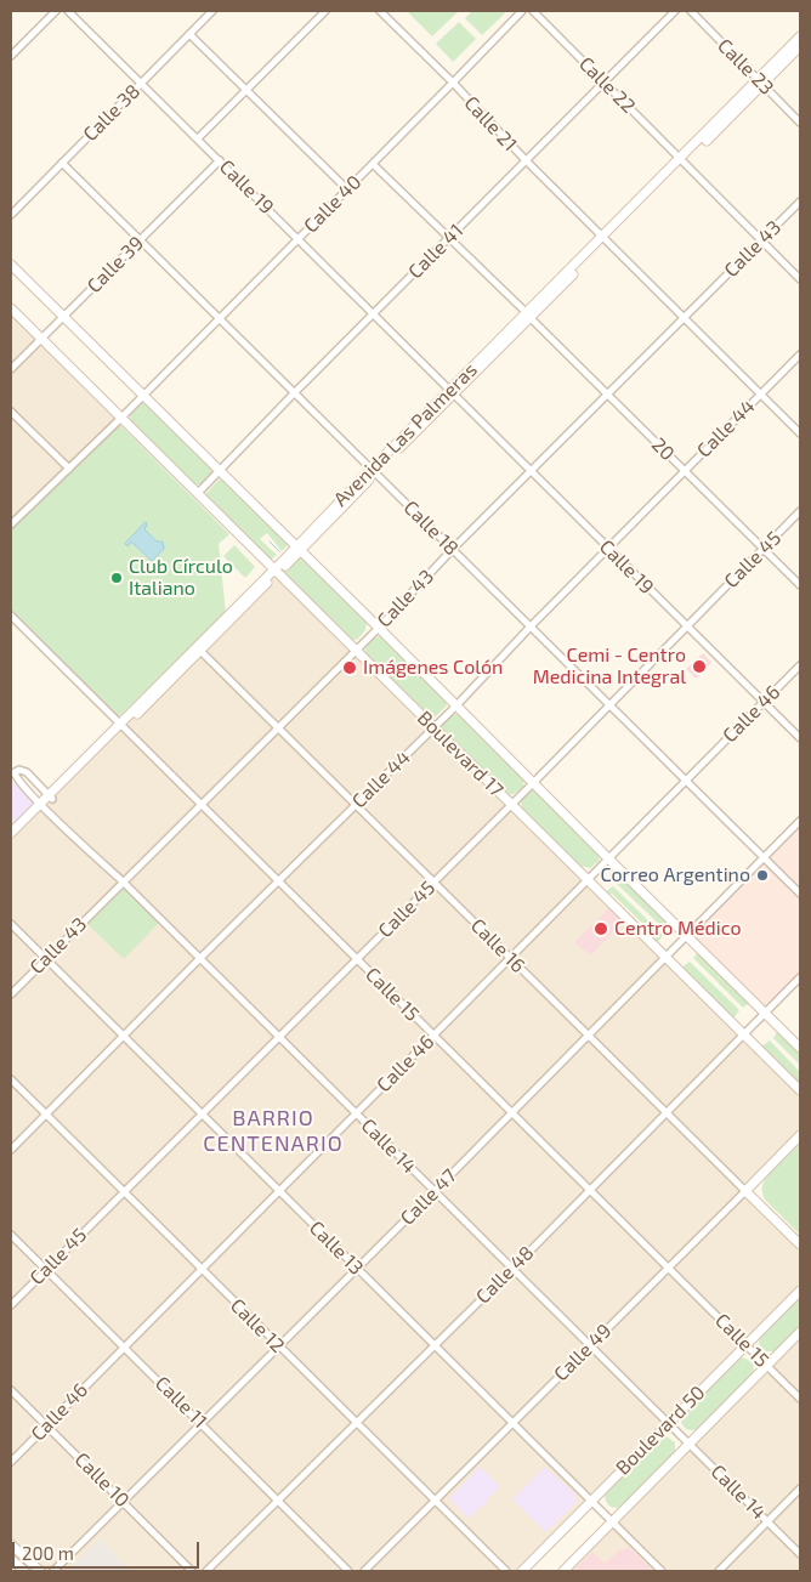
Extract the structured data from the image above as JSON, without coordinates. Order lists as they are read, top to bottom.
{
  "streets": {
    "main road": [
      "Avenida Las Palmeras",
      "Boulevard 17",
      "Calle 16",
      "Calle 49",
      "Boulevard 50"
    ],
    "street": [
      "Calle 23",
      "Calle 22",
      "Calle 38",
      "Calle 21",
      "Calle 19",
      "Calle 40",
      "Calle 43",
      "Calle 41",
      "Calle 39",
      "Calle 44",
      "20",
      "Calle 18",
      "Calle 45",
      "Calle 46",
      "Calle 15",
      "Calle 14",
      "Calle 47",
      "Calle 13",
      "Calle 48",
      "Calle 12",
      "Calle 11",
      "Calle 10"
    ]
  },
  "crossings": [
    ["Calle 23", "Avenida Las Palmeras"],
    ["Calle 22", "Calle 43"],
    ["Calle 22", "Calle 41"],
    ["Calle 22", "Avenida Las Palmeras"],
    ["Calle 38", "Calle 19"],
    ["Calle 38", "Calle 18"],
    ["Calle 21", "Calle 40"],
    ["Calle 21", "Calle 43"],
    ["Calle 21", "Calle 41"],
    ["Calle 21", "Calle 44"],
    ["Calle 21", "Avenida Las Palmeras"],
    ["Calle 19", "Calle 40"],
    ["Calle 19", "Calle 43"],
    ["Calle 19", "Calle 41"],
    ["Calle 19", "Calle 39"],
    ["Calle 19", "Calle 44"],
    ["Calle 19", "Avenida Las Palmeras"],
    ["Calle 19", "Calle 45"],
    ["Calle 19", "Calle 46"],
    ["Calle 40", "20"],
    ["Calle 40", "Calle 18"],
    ["Calle 40", "Boulevard 17"],
    ["Calle 43", "20"],
    ["Calle 43", "Calle 18"],
    ["Calle 43", "Boulevard 17"],
    ["Calle 43", "Calle 16"],
    ["Calle 43", "Calle 15"],
    ["Calle 43", "Calle 14"],
    ["Calle 43", "Calle 13"],
    ["Calle 41", "20"],
    ["Calle 41", "Calle 18"],
    ["Calle 41", "Boulevard 17"],
    ["Calle 39", "Calle 18"],
    ["Calle 39", "Boulevard 17"],
    ["Calle 44", "20"],
    ["Calle 44", "Calle 18"],
    ["Calle 44", "Boulevard 17"],
    ["Calle 44", "Calle 16"],
    ["Calle 44", "Calle 15"],
    ["Calle 44", "Calle 14"],
    ["Calle 44", "Calle 13"],
    ["Calle 44", "Calle 12"],
    ["Avenida Las Palmeras", "20"],
    ["Avenida Las Palmeras", "Calle 18"],
    ["Avenida Las Palmeras", "Boulevard 17"],
    ["Avenida Las Palmeras", "Calle 16"],
    ["Avenida Las Palmeras", "Calle 15"],
    ["Avenida Las Palmeras", "Calle 14"],
    ["20", "Calle 45"],
    ["Calle 18", "Calle 45"],
    ["Calle 18", "Calle 46"],
    ["Calle 18", "Calle 47"],
    ["Calle 45", "Boulevard 17"],
    ["Calle 45", "Calle 16"],
    ["Calle 45", "Calle 15"],
    ["Calle 45", "Calle 14"],
    ["Calle 45", "Calle 13"],
    ["Calle 45", "Calle 12"],
    ["Calle 45", "Calle 11"],
    ["Calle 46", "Boulevard 17"],
    ["Calle 46", "Calle 16"],
    ["Calle 46", "Calle 15"],
    ["Calle 46", "Calle 14"],
    ["Calle 46", "Calle 13"],
    ["Calle 46", "Calle 12"],
    ["Calle 46", "Calle 11"],
    ["Calle 46", "Calle 10"],
    ["Boulevard 17", "Calle 47"],
    ["Boulevard 17", "Calle 48"],
    ["Calle 16", "Calle 47"],
    ["Calle 16", "Calle 48"],
    ["Calle 16", "Calle 49"],
    ["Calle 15", "Calle 47"],
    ["Calle 15", "Calle 48"],
    ["Calle 15", "Calle 49"],
    ["Calle 15", "Boulevard 50"],
    ["Calle 14", "Calle 47"],
    ["Calle 14", "Calle 48"],
    ["Calle 14", "Calle 49"],
    ["Calle 14", "Boulevard 50"],
    ["Calle 47", "Calle 13"],
    ["Calle 47", "Calle 12"],
    ["Calle 47", "Calle 11"],
    ["Calle 47", "Calle 10"],
    ["Calle 13", "Calle 48"],
    ["Calle 13", "Calle 49"],
    ["Calle 13", "Boulevard 50"],
    ["Calle 48", "Calle 12"],
    ["Calle 48", "Calle 11"],
    ["Calle 12", "Calle 49"]
  ],
  "districts": ["BARRIO CENTENARIO"],
  "places": [
    "Club Círculo Italiano",
    "Cemi - Centro Medicina Integral",
    "Imágenes Colón",
    "Correo Argentino",
    "Centro Médico"
  ],
  "scale_bar": "200 m"
}
